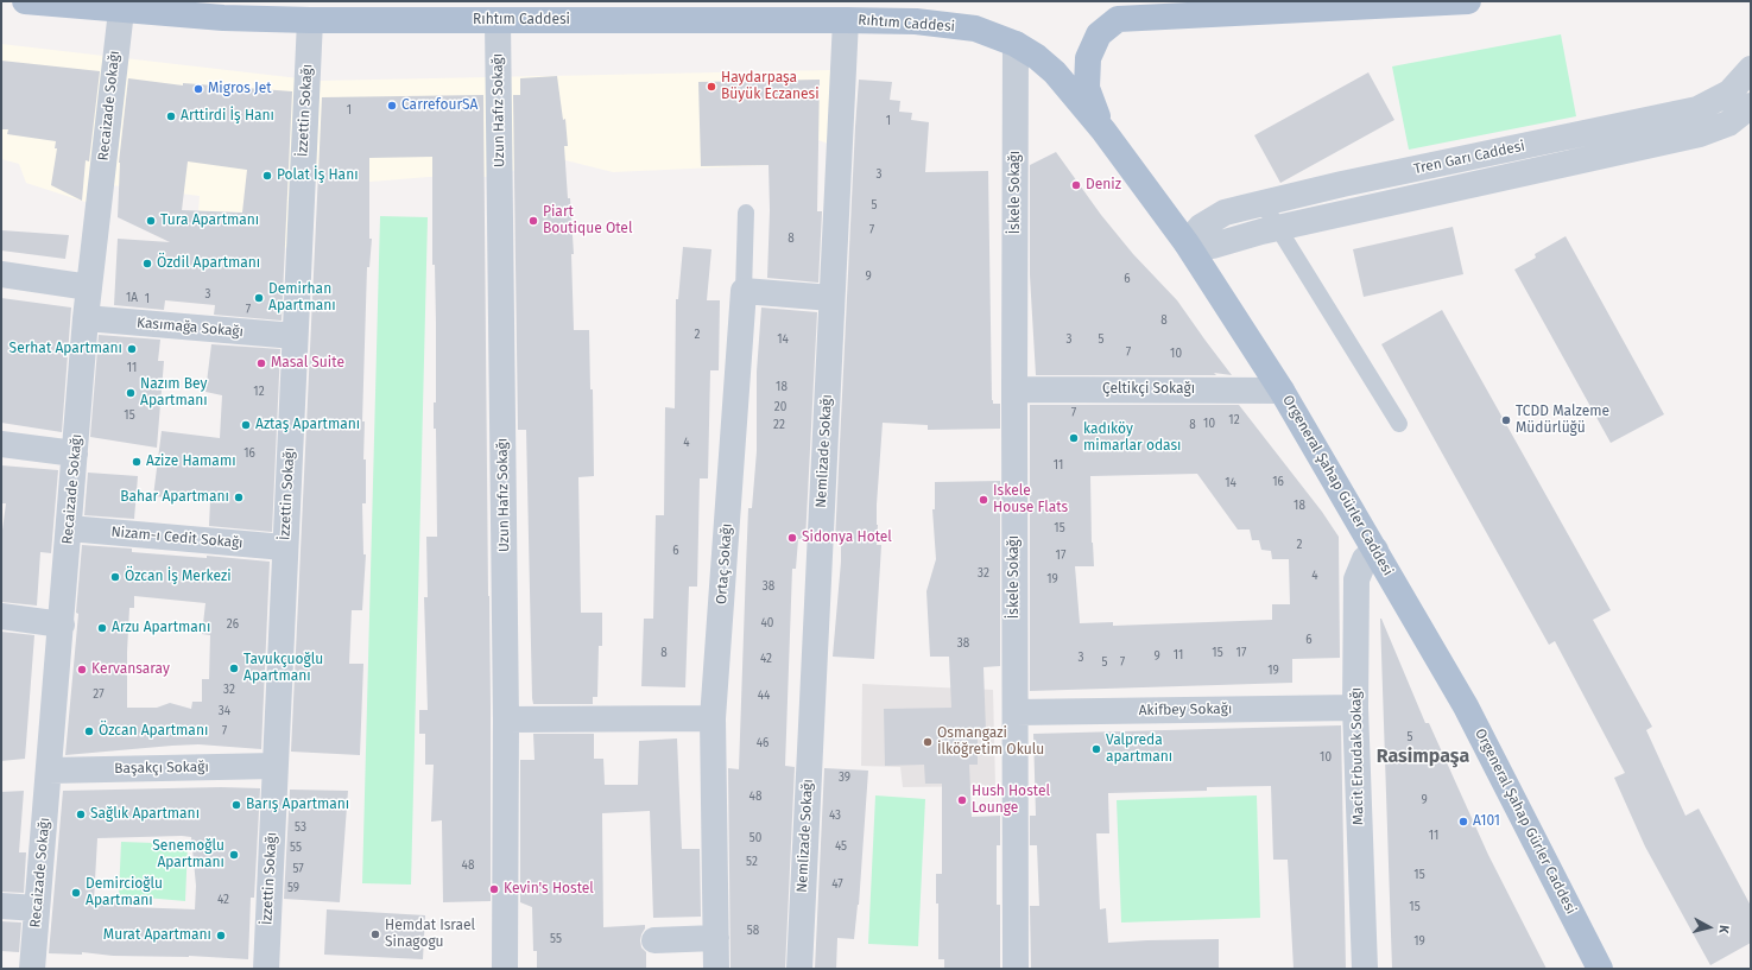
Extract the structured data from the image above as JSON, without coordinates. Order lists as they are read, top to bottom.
{
  "streets": {
    "main road": ["Rıhtım Caddesi", "Orgeneral Şahap Gürler Caddesi"],
    "street": [
      "Recaizade Sokağı",
      "İzzettin Sokağı",
      "Uzun Hafız Sokağı",
      "Tren Garı Caddesi",
      "İskele Sokağı",
      "Kasımağa Sokağı",
      "Çeltikçi Sokağı",
      "Nemlizade Sokağı",
      "Nizam-ı Cedit Sokağı",
      "Ortaç Sokağı",
      "Akifbey Sokağı",
      "Macit Erbudak Sokağı",
      "Başakçı Sokağı"
    ]
  },
  "crossings": [
    ["Rıhtım Caddesi", "Recaizade Sokağı"],
    ["Rıhtım Caddesi", "İzzettin Sokağı"],
    ["Rıhtım Caddesi", "Uzun Hafız Sokağı"],
    ["Rıhtım Caddesi", "İskele Sokağı"],
    ["Rıhtım Caddesi", "Nemlizade Sokağı"],
    ["Rıhtım Caddesi", "Orgeneral Şahap Gürler Caddesi"],
    ["Recaizade Sokağı", "Kasımağa Sokağı"],
    ["Recaizade Sokağı", "Nizam-ı Cedit Sokağı"],
    ["Recaizade Sokağı", "Başakçı Sokağı"],
    ["İzzettin Sokağı", "Kasımağa Sokağı"],
    ["İzzettin Sokağı", "Nizam-ı Cedit Sokağı"],
    ["İzzettin Sokağı", "Başakçı Sokağı"],
    ["Tren Garı Caddesi", "Orgeneral Şahap Gürler Caddesi"],
    ["İskele Sokağı", "Çeltikçi Sokağı"],
    ["İskele Sokağı", "Orgeneral Şahap Gürler Caddesi"],
    ["İskele Sokağı", "Akifbey Sokağı"],
    ["Çeltikçi Sokağı", "Orgeneral Şahap Gürler Caddesi"],
    ["Orgeneral Şahap Gürler Caddesi", "Macit Erbudak Sokağı"],
    ["Akifbey Sokağı", "Macit Erbudak Sokağı"]
  ],
  "districts": ["Rasimpaşa"],
  "places": [
    "Haydarpaşa Büyük Eczanesi",
    "Migros Jet",
    "CarrefourSA",
    "Arttirdi İş Hanı",
    "Polat İş Hanı",
    "Deniz",
    "Tura Apartmanı",
    "Piart Boutique Otel",
    "Özdil Apartmanı",
    "Demirhan Apartmanı",
    "Serhat Apartmanı",
    "Masal Suite",
    "Nazım Bey Apartmanı",
    "TCDD Malzeme Müdürlüğü",
    "Aztaş Apartmanı",
    "kadıköy mimarlar odası",
    "Azize Hamamı",
    "Bahar Apartmanı",
    "Iskele House Flats",
    "Sidonya Hotel",
    "Özcan İş Merkezi",
    "Arzu Apartmanı",
    "Tavukçuoğlu Apartmanı",
    "Kervansaray",
    "Özcan Apartmanı",
    "Osmangazi İlköğretim Okulu",
    "Valpreda apartmanı",
    "Hush Hostel Lounge",
    "Barış Apartmanı",
    "Sağlık Apartmanı",
    "A101",
    "Senemoğlu Apartmanı",
    "Kevin's Hostel",
    "Demircioğlu Apartmanı",
    "Hemdat Israel Sinagogu",
    "Murat Apartmanı"
  ],
  "house_numbers": [
    "1",
    "1",
    "3",
    "5",
    "7",
    "8",
    "9",
    "6",
    "3",
    "1A",
    "1",
    "7",
    "8",
    "2",
    "14",
    "3",
    "5",
    "7",
    "10",
    "11",
    "18",
    "12",
    "20",
    "7",
    "15",
    "12",
    "10",
    "22",
    "8",
    "4",
    "16",
    "11",
    "16",
    "14",
    "18",
    "15",
    "2",
    "6",
    "17",
    "32",
    "4",
    "19",
    "38",
    "40",
    "26",
    "6",
    "38",
    "8",
    "15",
    "17",
    "11",
    "9",
    "3",
    "42",
    "5",
    "7",
    "19",
    "32",
    "27",
    "44",
    "34",
    "7",
    "5",
    "46",
    "10",
    "39",
    "48",
    "9",
    "43",
    "53",
    "11",
    "50",
    "45",
    "55",
    "52",
    "48",
    "57",
    "15",
    "47",
    "59",
    "42",
    "15",
    "58",
    "55",
    "19"
  ],
  "north": "right"
}
